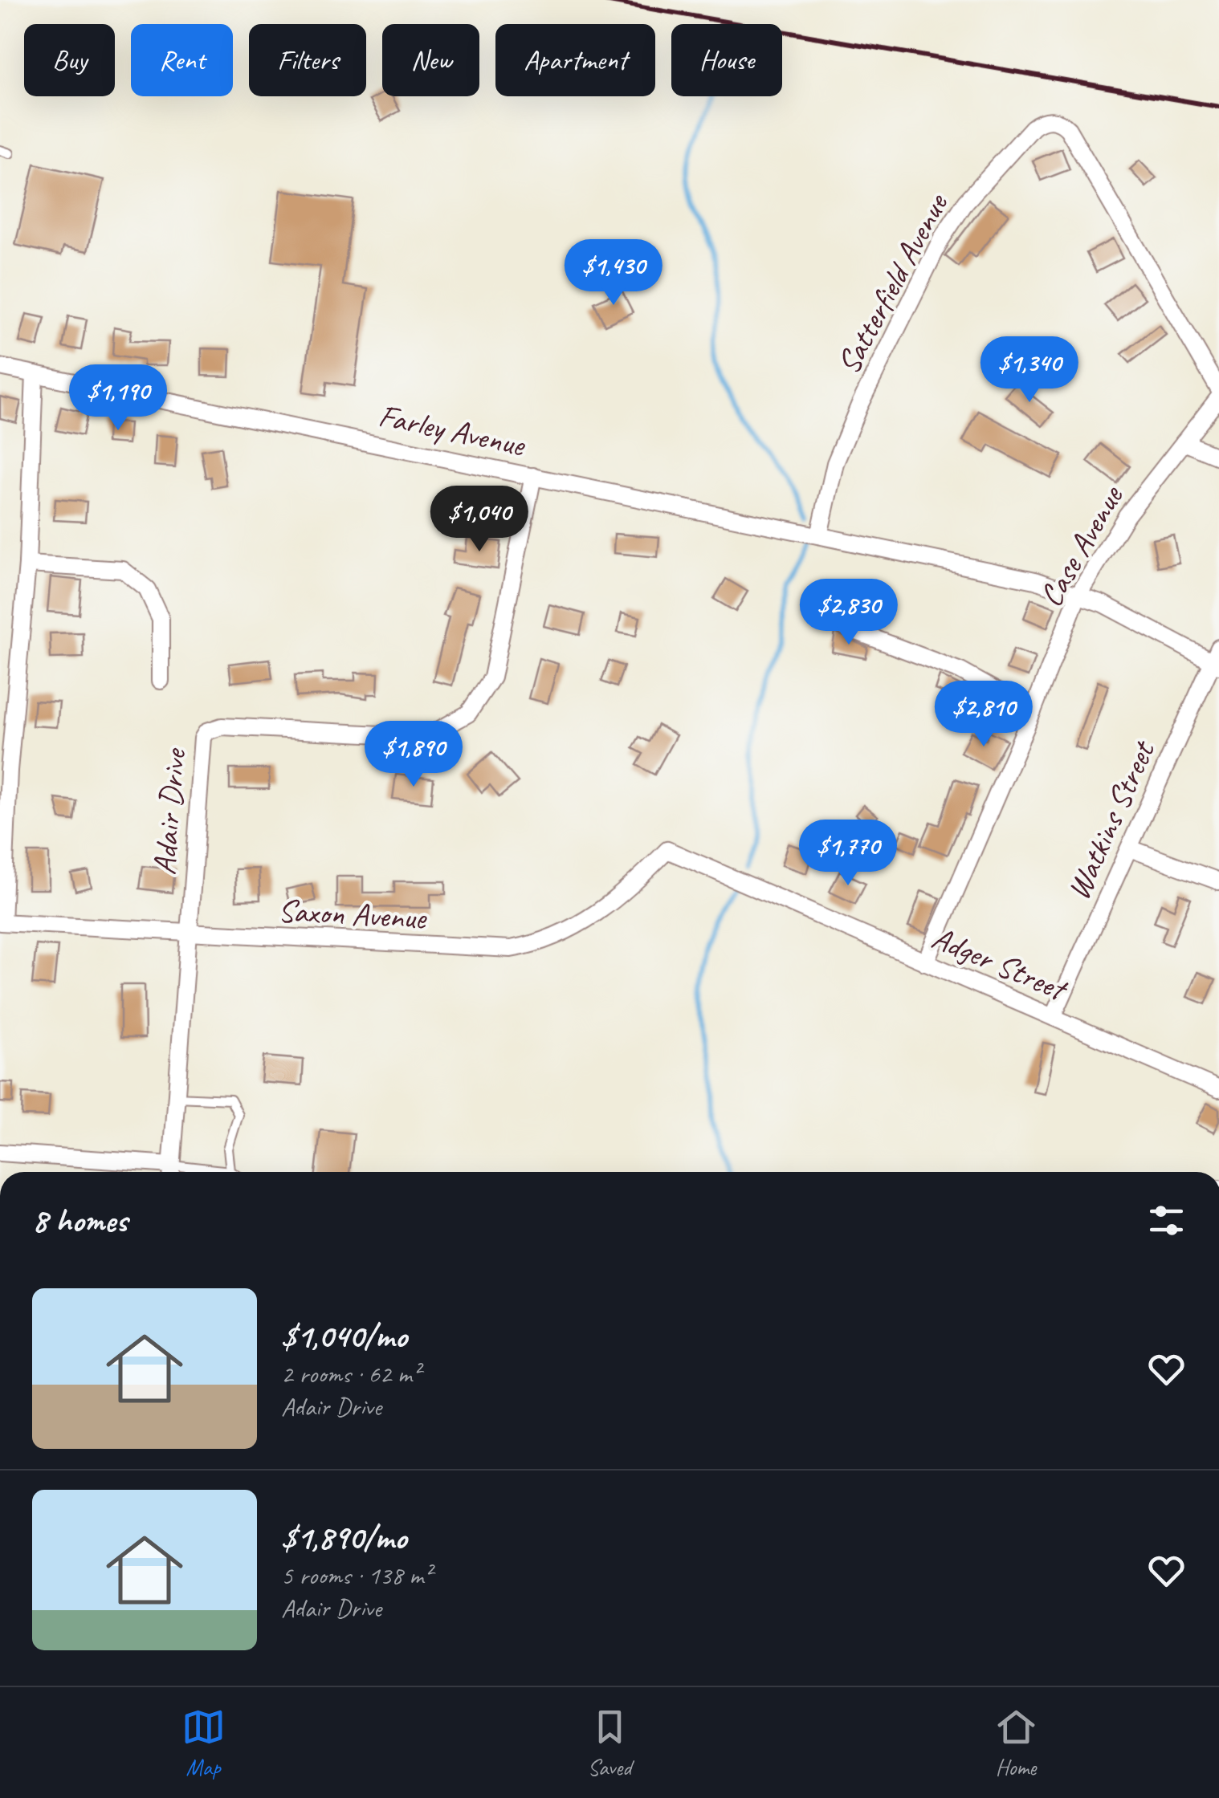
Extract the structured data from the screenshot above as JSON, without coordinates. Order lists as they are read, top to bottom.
{
  "streets": {
    "street": [
      "Satterfield Avenue",
      "Farley Avenue",
      "Case Avenue",
      "Adair Drive",
      "Watkins Street",
      "Saxon Avenue",
      "Adger Street"
    ]
  },
  "crossings": [
    ["Satterfield Avenue", "Farley Avenue"],
    ["Farley Avenue", "Case Avenue"],
    ["Farley Avenue", "Adair Drive"],
    ["Farley Avenue", "Watkins Street"],
    ["Case Avenue", "Adger Street"],
    ["Adair Drive", "Saxon Avenue"],
    ["Watkins Street", "Adger Street"],
    ["Saxon Avenue", "Adger Street"]
  ],
  "page": {
    "chip": [
      "Buy",
      "Rent",
      "Filters",
      "New",
      "Apartment",
      "House"
    ],
    "price": [
      "$1,430",
      "$1,340",
      "$1,190",
      "$1,040",
      "$2,830",
      "$2,810",
      "$1,890",
      "$1,770"
    ],
    "heading": "8 homes",
    "list": [
      {
        "name": "$1,040/mo",
        "note": "2 rooms · 62 m² · Adair Drive"
      },
      {
        "name": "$1,890/mo",
        "note": "5 rooms · 138 m² · Adair Drive"
      }
    ],
    "tabs": ["Map", "Saved", "Home"]
  }
}
